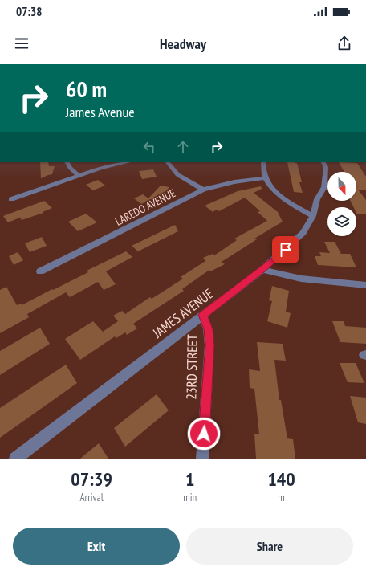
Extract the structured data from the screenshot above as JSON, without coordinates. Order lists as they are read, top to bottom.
{
  "streets": {
    "street": ["LAREDO AVENUE", "JAMES AVENUE", "23RD STREET"]
  },
  "crossings": [
    ["JAMES AVENUE", "23RD STREET"]
  ],
  "north": "bottom",
  "page": {
    "status": "07:38",
    "header": "Headway",
    "turn": ["60 m", "James Avenue"],
    "eta": [
      "07:39",
      "Arrival",
      "1",
      "min",
      "140",
      "m"
    ],
    "buttons": ["Exit", "Share"]
  }
}
